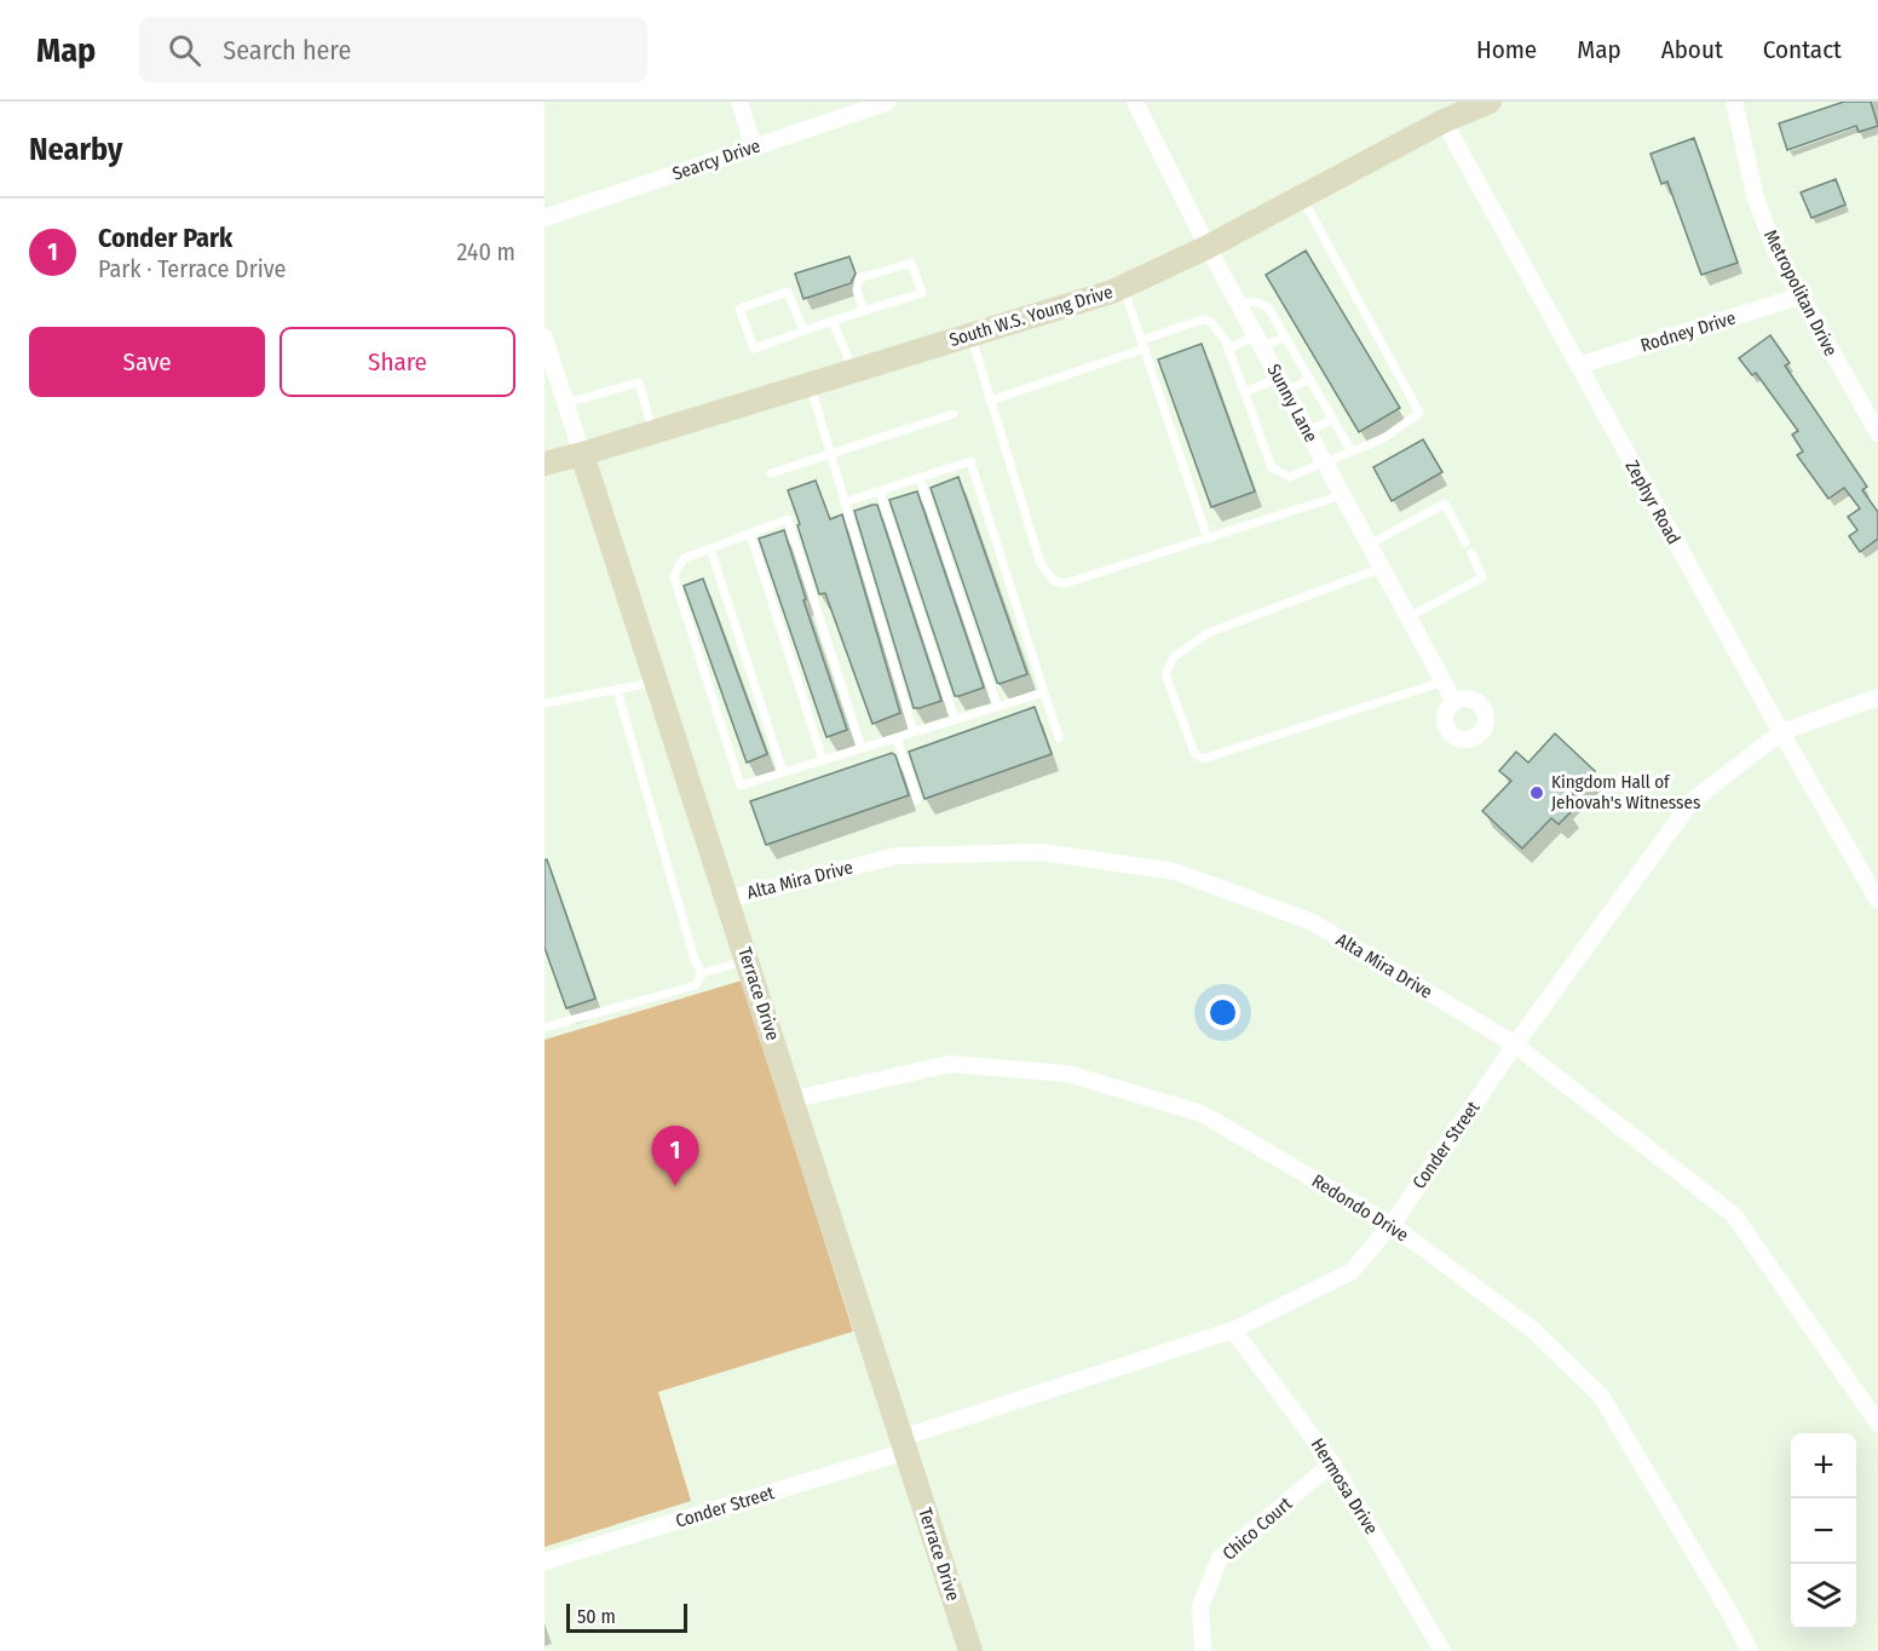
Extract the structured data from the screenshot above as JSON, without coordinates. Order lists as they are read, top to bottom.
{
  "streets": {
    "street": [
      "Searcy Drive",
      "Metropolitan Drive",
      "South W.S. Young Drive",
      "Rodney Drive",
      "Sunny Lane",
      "Zephyr Road",
      "Alta Mira Drive",
      "Terrace Drive",
      "Conder Street",
      "Redondo Drive",
      "Hermosa Drive",
      "Chico Court"
    ]
  },
  "crossings": [
    ["Metropolitan Drive", "Rodney Drive"],
    ["South W.S. Young Drive", "Sunny Lane"],
    ["South W.S. Young Drive", "Zephyr Road"],
    ["South W.S. Young Drive", "Terrace Drive"],
    ["Rodney Drive", "Zephyr Road"],
    ["Zephyr Road", "Conder Street"],
    ["Alta Mira Drive", "Terrace Drive"],
    ["Alta Mira Drive", "Conder Street"],
    ["Terrace Drive", "Conder Street"],
    ["Terrace Drive", "Redondo Drive"],
    ["Conder Street", "Redondo Drive"],
    ["Conder Street", "Hermosa Drive"],
    ["Hermosa Drive", "Chico Court"]
  ],
  "places": ["Kingdom Hall of Jehovah's Witnesses"],
  "scale_bar": "50 m",
  "page": {
    "header": "Map",
    "search": "Search here",
    "nav": [
      "Home",
      "Map",
      "About",
      "Contact"
    ],
    "heading": "Nearby",
    "list": [
      {
        "mark": "1",
        "name": "Conder Park",
        "note": "Park · Terrace Drive",
        "value": "240 m"
      }
    ],
    "buttons": ["Save", "Share"],
    "pins": "1",
    "map_buttons": ["+", "−"],
    "scale": "50 m"
  }
}
